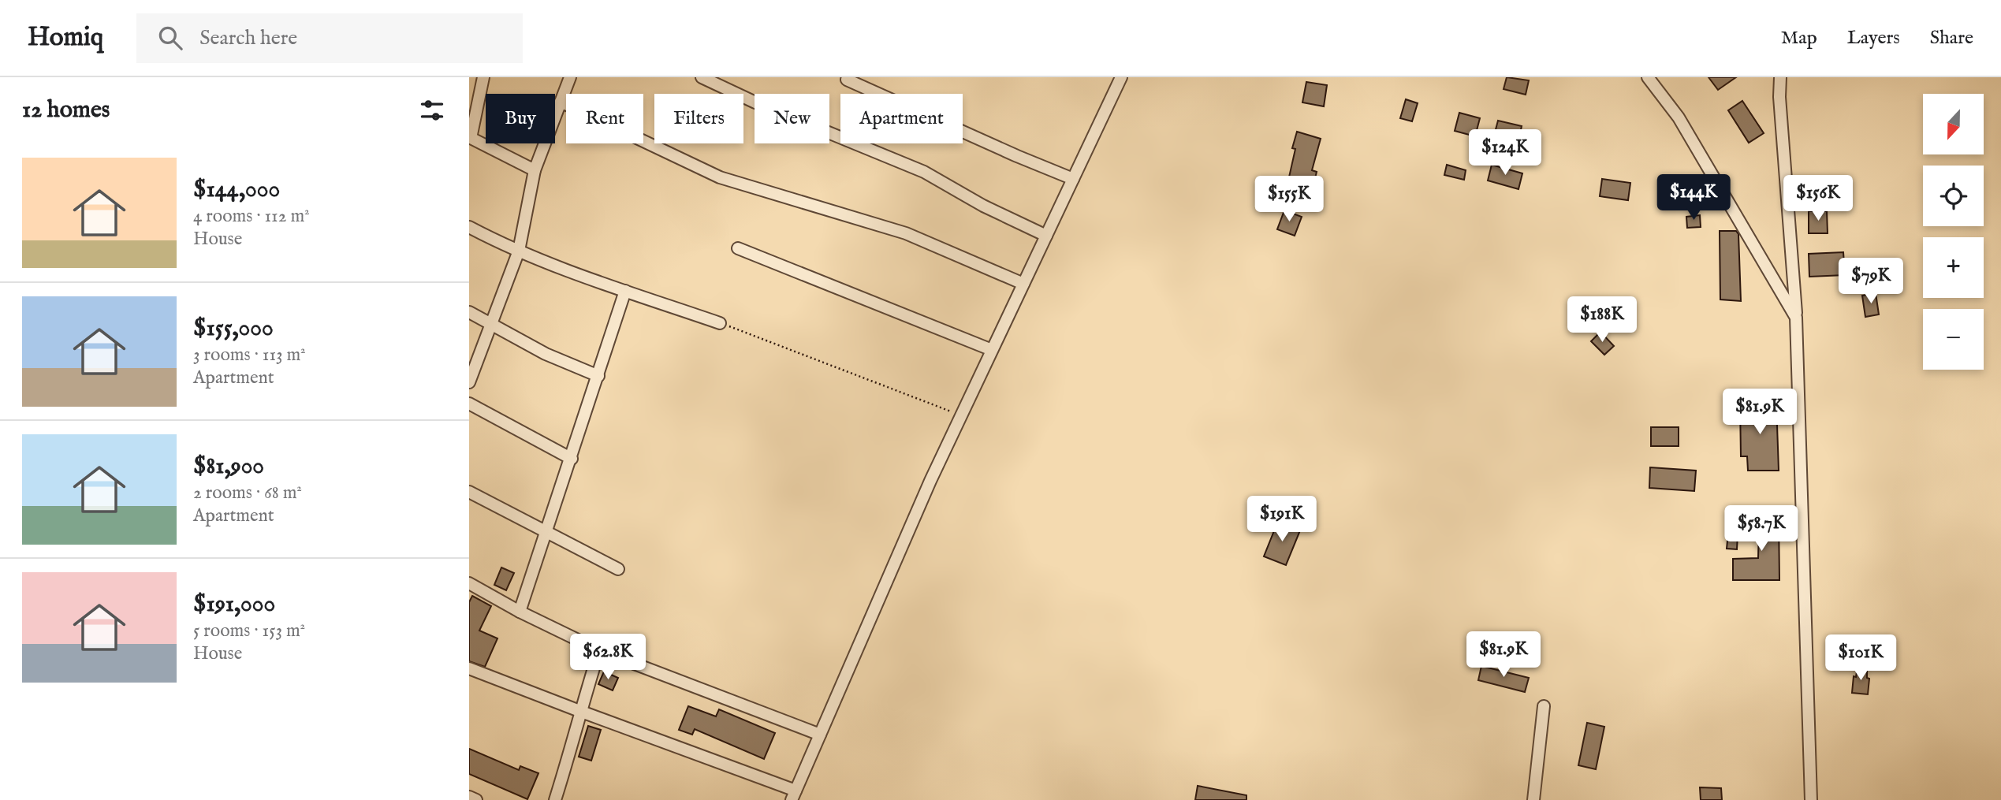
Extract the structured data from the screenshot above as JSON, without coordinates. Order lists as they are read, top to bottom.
{
  "north": "bottom",
  "page": {
    "header": "Homiq",
    "search": "Search here",
    "nav": ["Map", "Layers", "Share"],
    "heading": "12 homes",
    "map_buttons": ["+", "−"],
    "chip": [
      "Buy",
      "Rent",
      "Filters",
      "New",
      "Apartment"
    ],
    "price": [
      "$124K",
      "$144K",
      "$156K",
      "$155K",
      "$79K",
      "$188K",
      "$81.9K",
      "$191K",
      "$58.7K",
      "$81.9K",
      "$62.8K",
      "$101K"
    ],
    "list": [
      {
        "name": "$144,000",
        "note": "4 rooms · 112 m² · House"
      },
      {
        "name": "$155,000",
        "note": "3 rooms · 113 m² · Apartment"
      },
      {
        "name": "$81,900",
        "note": "2 rooms · 68 m² · Apartment"
      },
      {
        "name": "$191,000",
        "note": "5 rooms · 153 m² · House"
      }
    ]
  }
}
